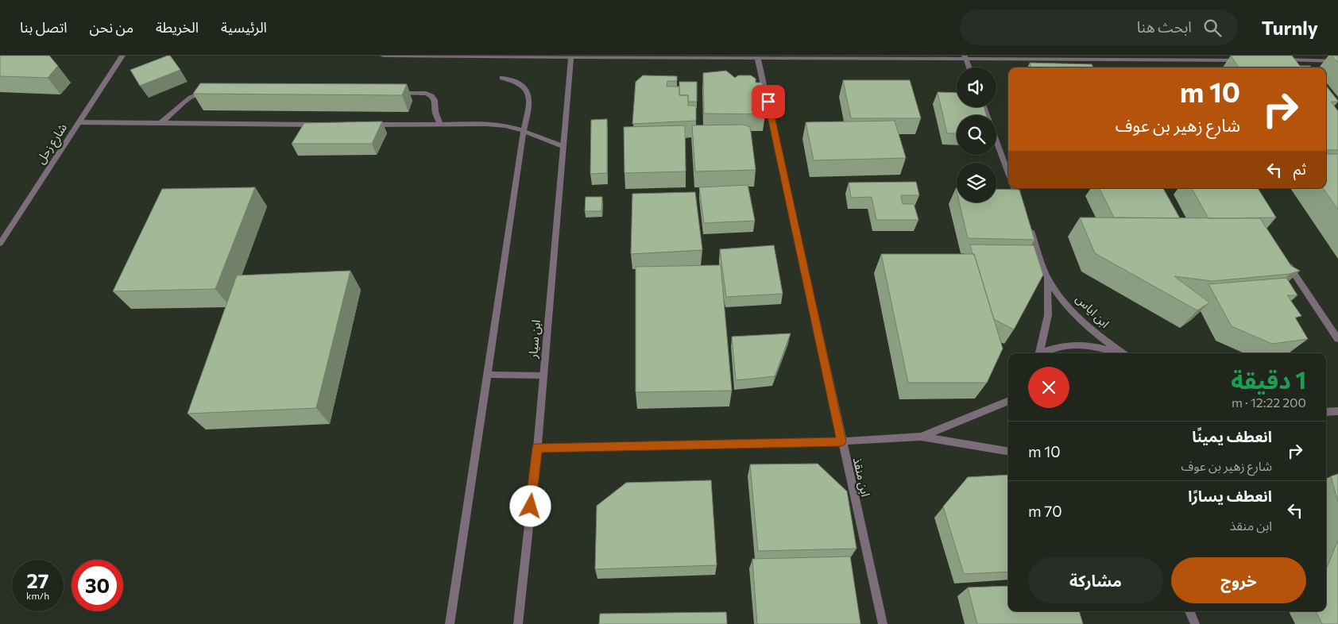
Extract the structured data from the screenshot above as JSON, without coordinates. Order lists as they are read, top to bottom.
{
  "streets": {
    "street": [
      "شارع زحل",
      "ابن اياس",
      "ابن سيار",
      "ابن منقذ"
    ]
  },
  "page": {
    "header": "Turnly",
    "search": "ابحث هنا",
    "nav": [
      "الرئيسية",
      "الخريطة",
      "من نحن",
      "اتصل بنا"
    ],
    "turn": ["10 m", "شارع زهير بن عوف"],
    "then": "ثم",
    "heading": ["1 دقيقة", "200 m · 12:22"],
    "list": [
      {
        "name": "انعطف يمينًا",
        "note": "شارع زهير بن عوف",
        "value": "10 m"
      },
      {
        "name": "انعطف يسارًا",
        "note": "ابن منقذ",
        "value": "70 m"
      }
    ],
    "buttons": ["خروج", "مشاركة"],
    "speed": "27 km/h",
    "limit": "30"
  }
}
